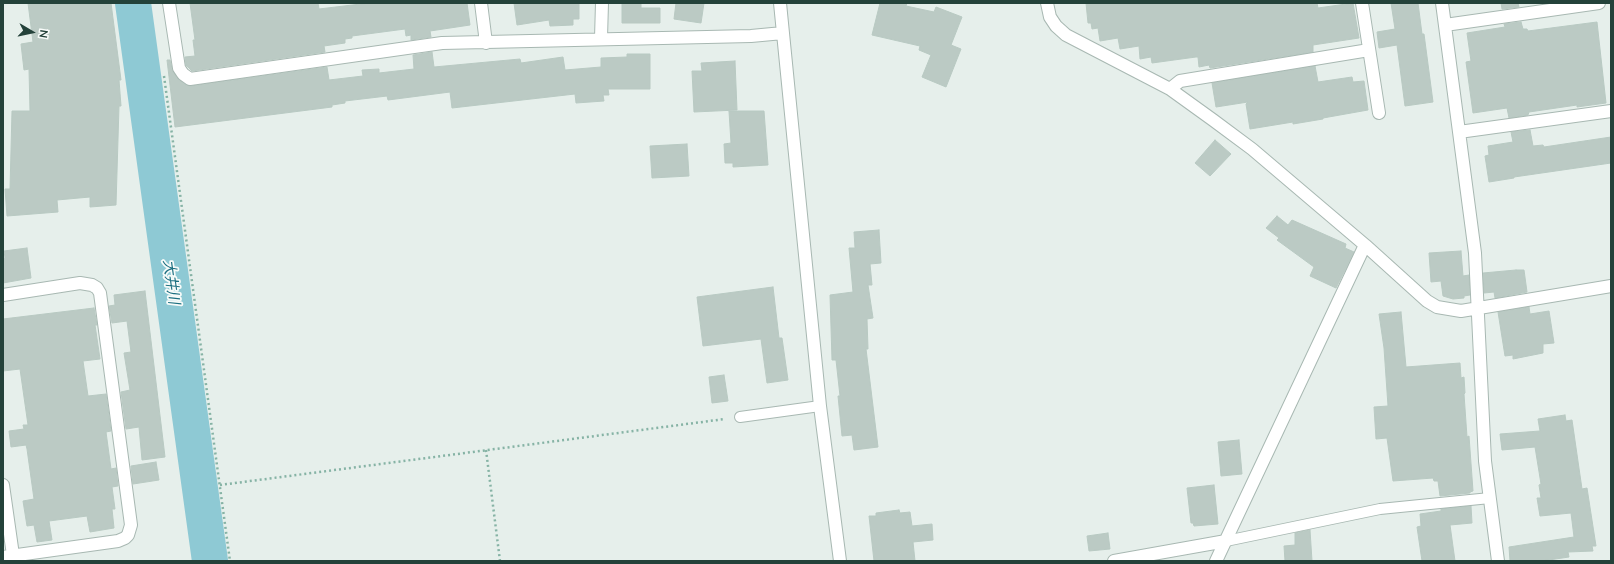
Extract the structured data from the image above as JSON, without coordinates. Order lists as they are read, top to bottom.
{
  "water": ["大井川"],
  "north": "right"
}
